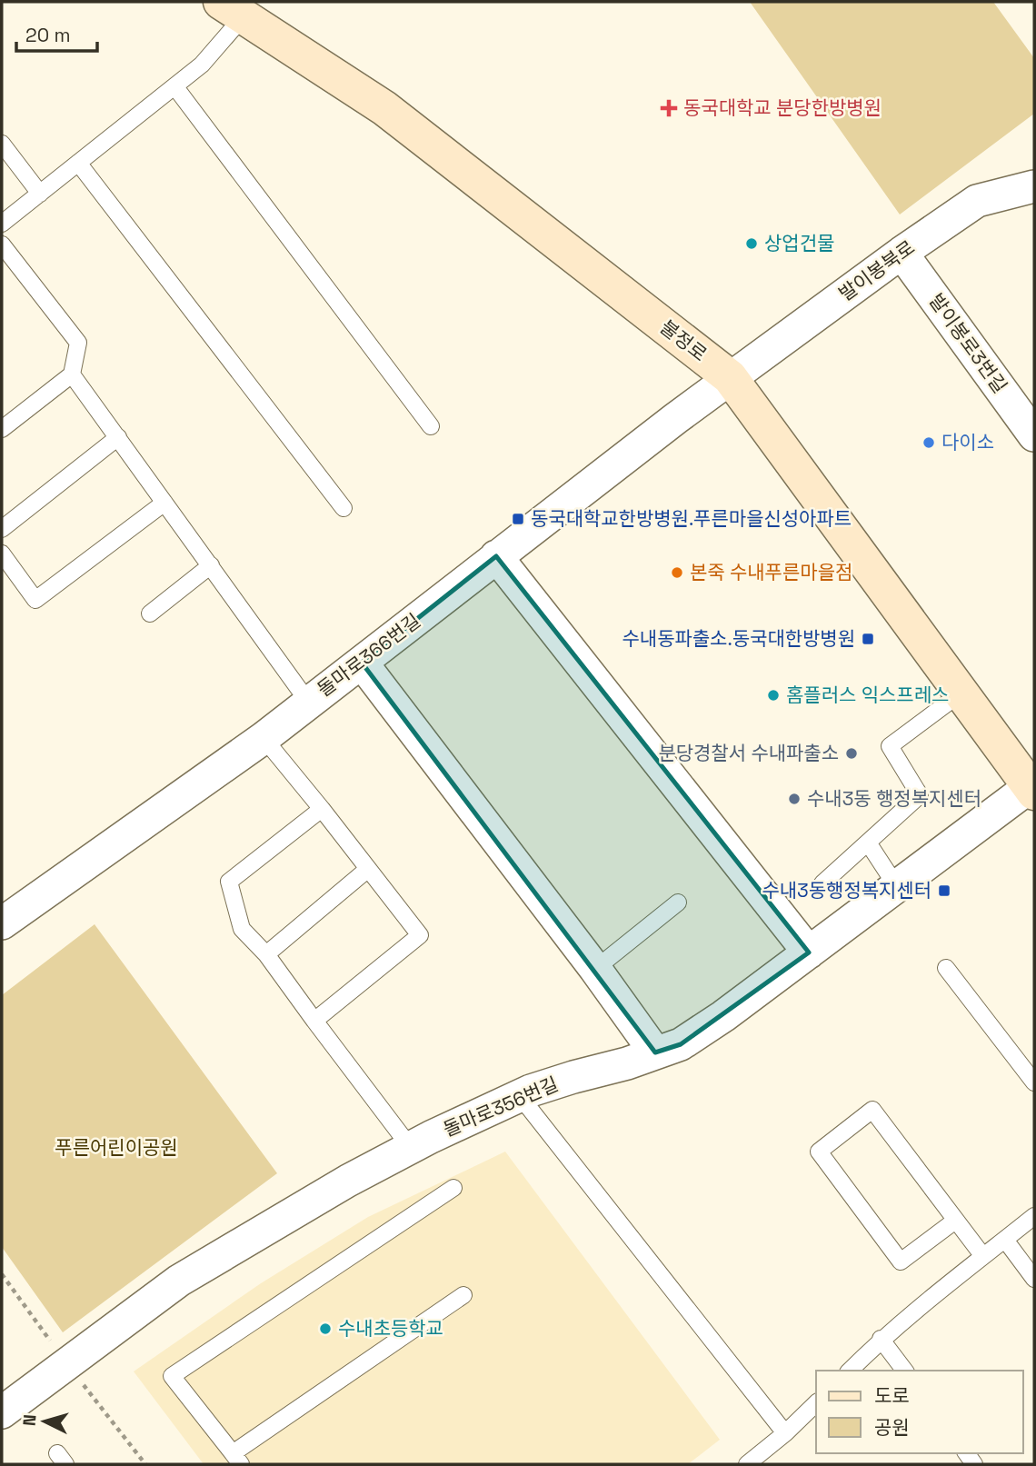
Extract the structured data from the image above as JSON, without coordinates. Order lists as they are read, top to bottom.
{
  "streets": {
    "main road": ["불정로"],
    "street": [
      "발이봉북로",
      "발이봉로3번길",
      "돌마로366번길",
      "돌마로356번길"
    ]
  },
  "crossings": [
    ["발이봉북로", "불정로"],
    ["발이봉북로", "발이봉로3번길"],
    ["발이봉북로", "돌마로366번길"],
    ["불정로", "돌마로366번길"],
    ["불정로", "돌마로356번길"]
  ],
  "parks": ["푸른어린이공원"],
  "places": {
    "health": ["동국대학교 분당한방병원"],
    "other": [
      "상업건물",
      "다이소",
      "본죽 수내푸른마을점",
      "홈플러스 익스프레스",
      "분당경찰서 수내파출소",
      "수내3동 행정복지센터",
      "수내초등학교"
    ],
    "transit": ["동국대학교한방병원.푸른마을신성아파트", "수내동파출소.동국대한방병원", "수내3동행정복지센터"]
  },
  "legend": ["도로", "공원"],
  "scale_bar": "20 m",
  "north": "left"
}
